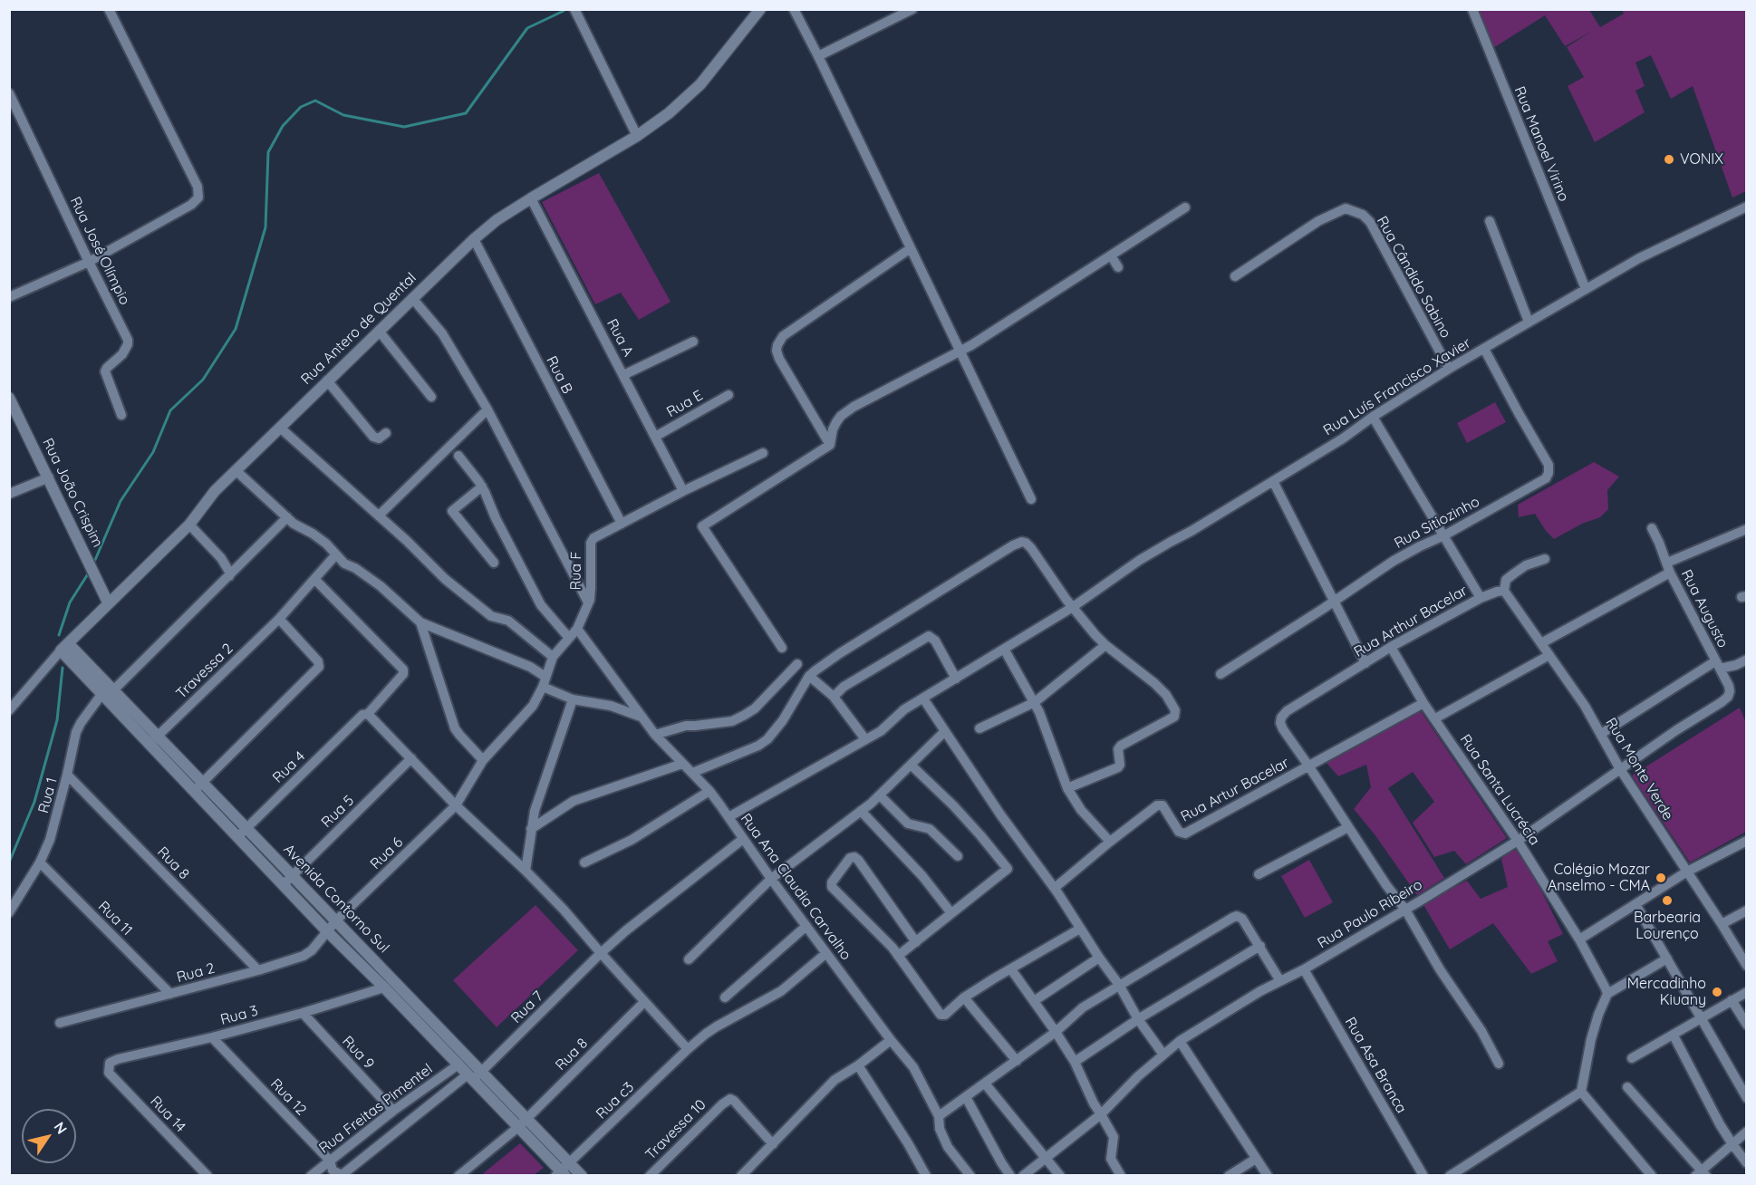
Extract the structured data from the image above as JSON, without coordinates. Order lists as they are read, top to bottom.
{
  "streets": {
    "street": [
      "Rua Manoel Virino",
      "Rua José Olímpio",
      "Rua Cândido Sabino",
      "Rua Antero de Quental",
      "Rua A",
      "Rua B",
      "Rua Luís Francisco Xavier",
      "Rua E",
      "Rua João Crispim",
      "Rua Sitiozinho",
      "Rua F",
      "Rua Augusto",
      "Rua Arthur Bacelar",
      "Travessa 2",
      "Rua 4",
      "Rua Monte Verde",
      "Rua Artur Bacelar",
      "Rua Santa Lucrécia",
      "Rua 1",
      "Rua 5",
      "Rua 6",
      "Rua 8",
      "Rua Ana Claudia Carvalho",
      "Avenida Contorno Sul",
      "Rua Paulo Ribeiro",
      "Rua 11",
      "Rua 2",
      "Rua 7",
      "Rua 3",
      "Rua 9",
      "Rua Asa Branca",
      "Rua 12",
      "Rua c3",
      "Rua Freitas Pimentel",
      "Rua 14",
      "Travessa 10"
    ]
  },
  "crossings": [
    ["Rua Manoel Virino", "Rua Luís Francisco Xavier"],
    ["Rua Cândido Sabino", "Rua Luís Francisco Xavier"],
    ["Rua Antero de Quental", "Rua A"],
    ["Rua Antero de Quental", "Rua B"],
    ["Rua Antero de Quental", "Rua João Crispim"],
    ["Rua Antero de Quental", "Avenida Contorno Sul"],
    ["Rua A", "Rua E"],
    ["Rua A", "Rua F"],
    ["Rua B", "Rua F"],
    ["Rua Luís Francisco Xavier", "Rua Sitiozinho"],
    ["Rua Luís Francisco Xavier", "Rua Ana Claudia Carvalho"],
    ["Rua F", "Rua 6"],
    ["Rua F", "Rua Ana Claudia Carvalho"],
    ["Rua Augusto", "Rua Paulo Ribeiro"],
    ["Rua Arthur Bacelar", "Rua Monte Verde"],
    ["Rua Arthur Bacelar", "Rua Artur Bacelar"],
    ["Rua Arthur Bacelar", "Rua Santa Lucrécia"],
    ["Travessa 2", "Rua 4"],
    ["Travessa 2", "Avenida Contorno Sul"],
    ["Rua 4", "Avenida Contorno Sul"],
    ["Rua Monte Verde", "Rua Paulo Ribeiro"],
    ["Rua Artur Bacelar", "Rua Santa Lucrécia"],
    ["Rua Santa Lucrécia", "Rua Paulo Ribeiro"],
    ["Rua 1", "Rua 8"],
    ["Rua 1", "Avenida Contorno Sul"],
    ["Rua 1", "Rua 11"],
    ["Rua 5", "Avenida Contorno Sul"],
    ["Rua 6", "Avenida Contorno Sul"],
    ["Rua 6", "Rua 2"],
    ["Rua 8", "Avenida Contorno Sul"],
    ["Rua 8", "Rua 2"],
    ["Rua Ana Claudia Carvalho", "Rua 7"],
    ["Rua Ana Claudia Carvalho", "Rua c3"],
    ["Avenida Contorno Sul", "Rua 2"],
    ["Avenida Contorno Sul", "Rua 7"],
    ["Avenida Contorno Sul", "Rua 3"],
    ["Avenida Contorno Sul", "Rua c3"],
    ["Avenida Contorno Sul", "Rua Freitas Pimentel"],
    ["Rua Paulo Ribeiro", "Rua Asa Branca"],
    ["Rua 11", "Rua 2"],
    ["Rua 7", "Rua Freitas Pimentel"],
    ["Rua 3", "Rua 9"],
    ["Rua 3", "Rua 12"],
    ["Rua 3", "Rua 14"],
    ["Rua 9", "Rua Freitas Pimentel"],
    ["Rua 12", "Rua Freitas Pimentel"]
  ],
  "places": [
    "VONIX",
    "Colégio Mozar Anselmo - CMA",
    "Barbearia Lourenço",
    "Mercadinho Kiuany"
  ],
  "north": "top right"
}
